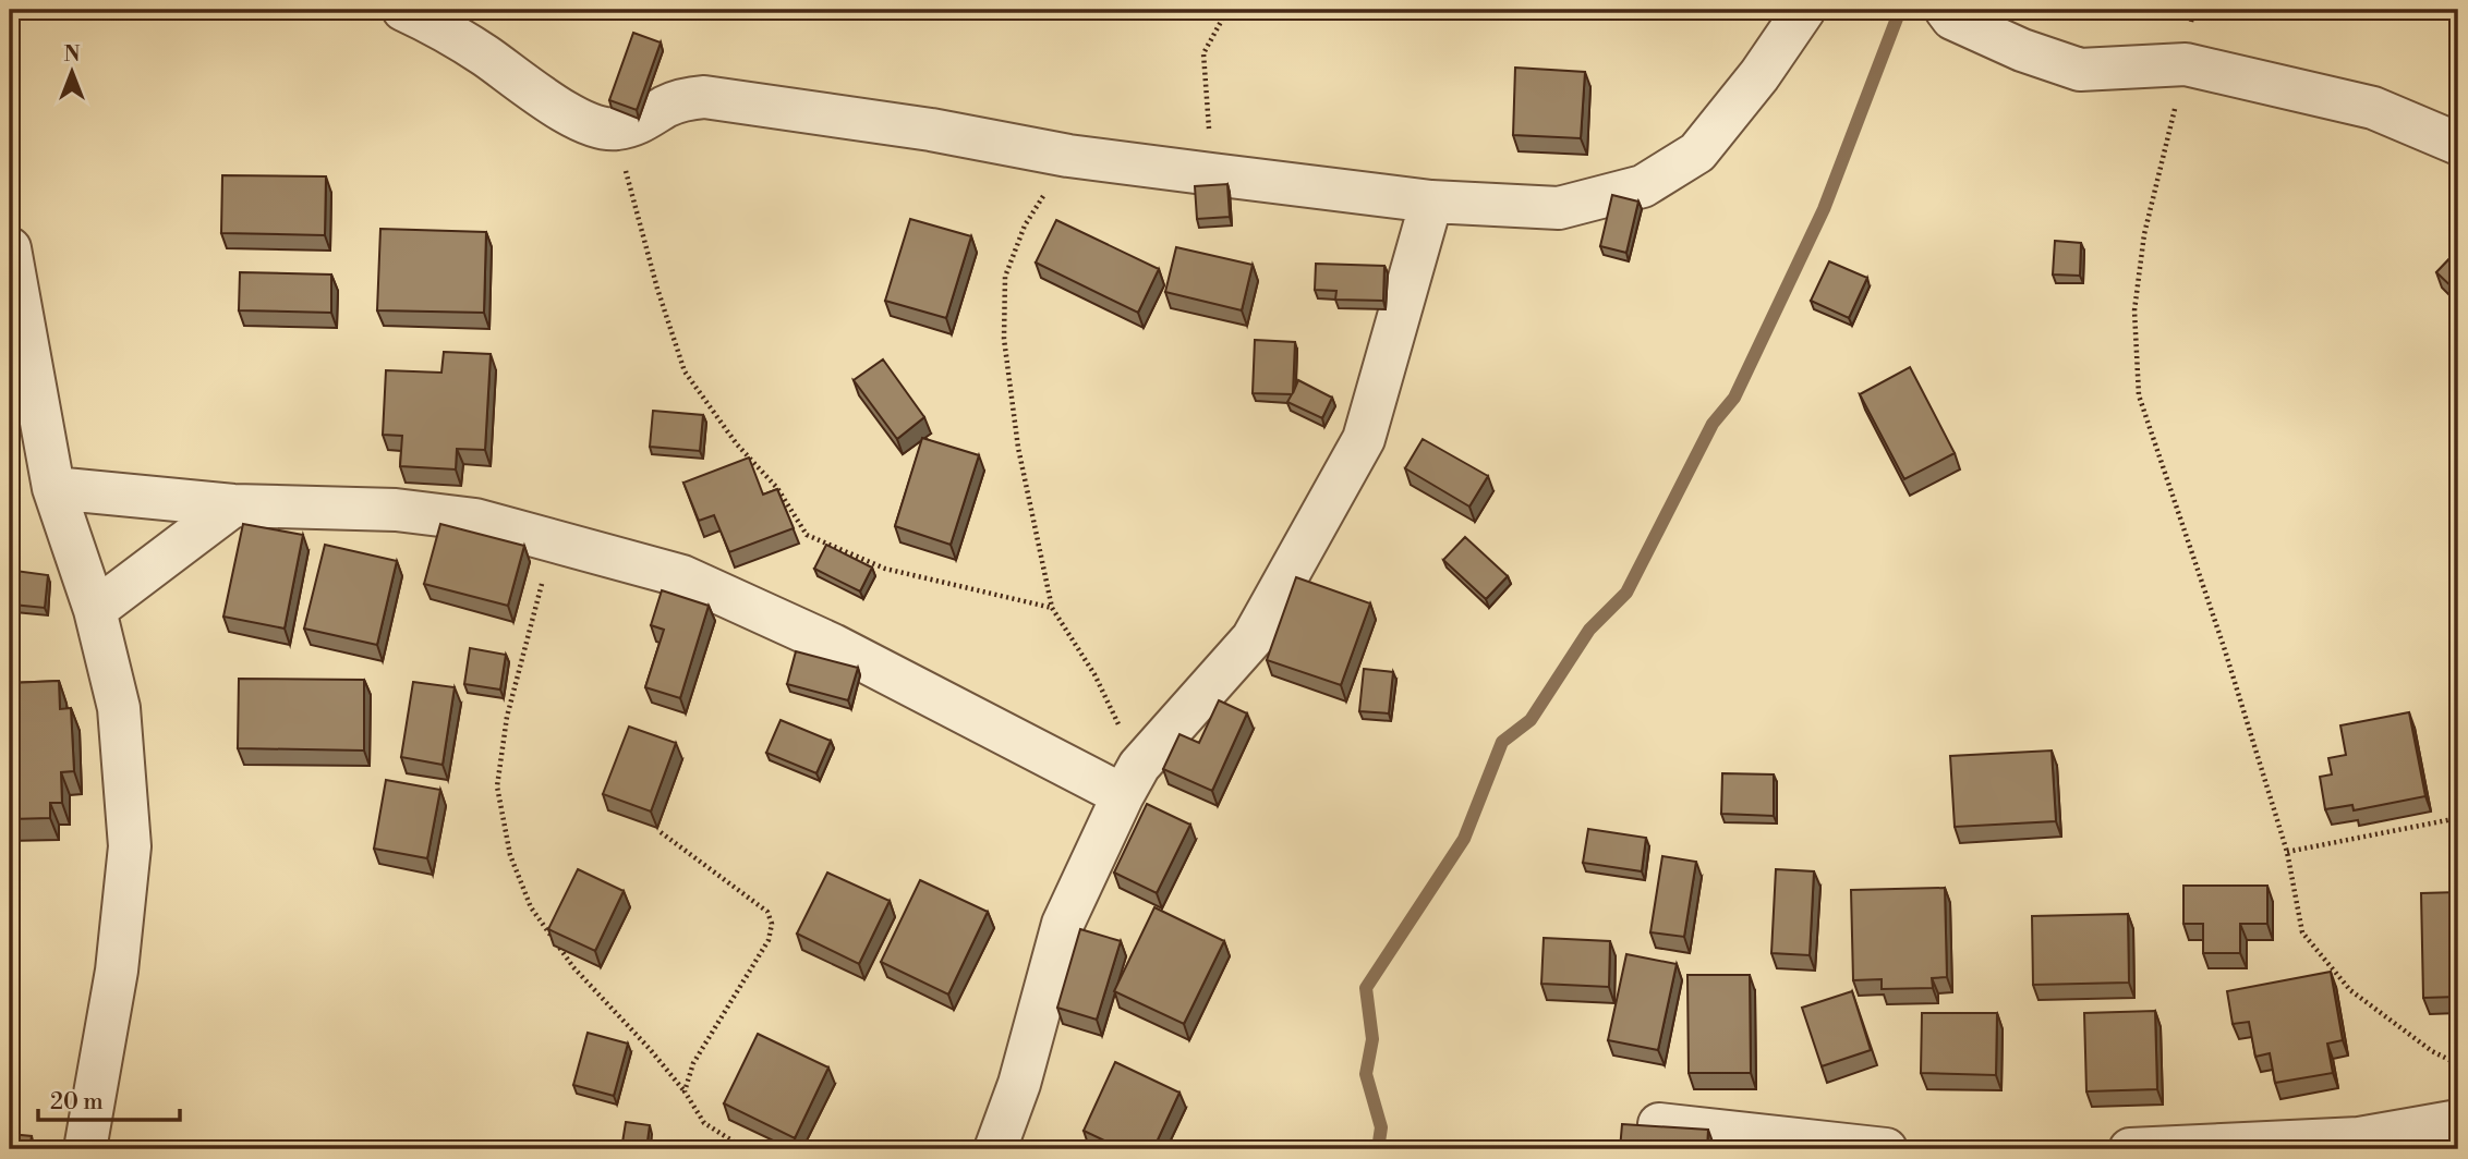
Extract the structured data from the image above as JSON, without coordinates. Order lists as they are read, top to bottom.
{
  "scale_bar": "20 m",
  "north": "top"
}
